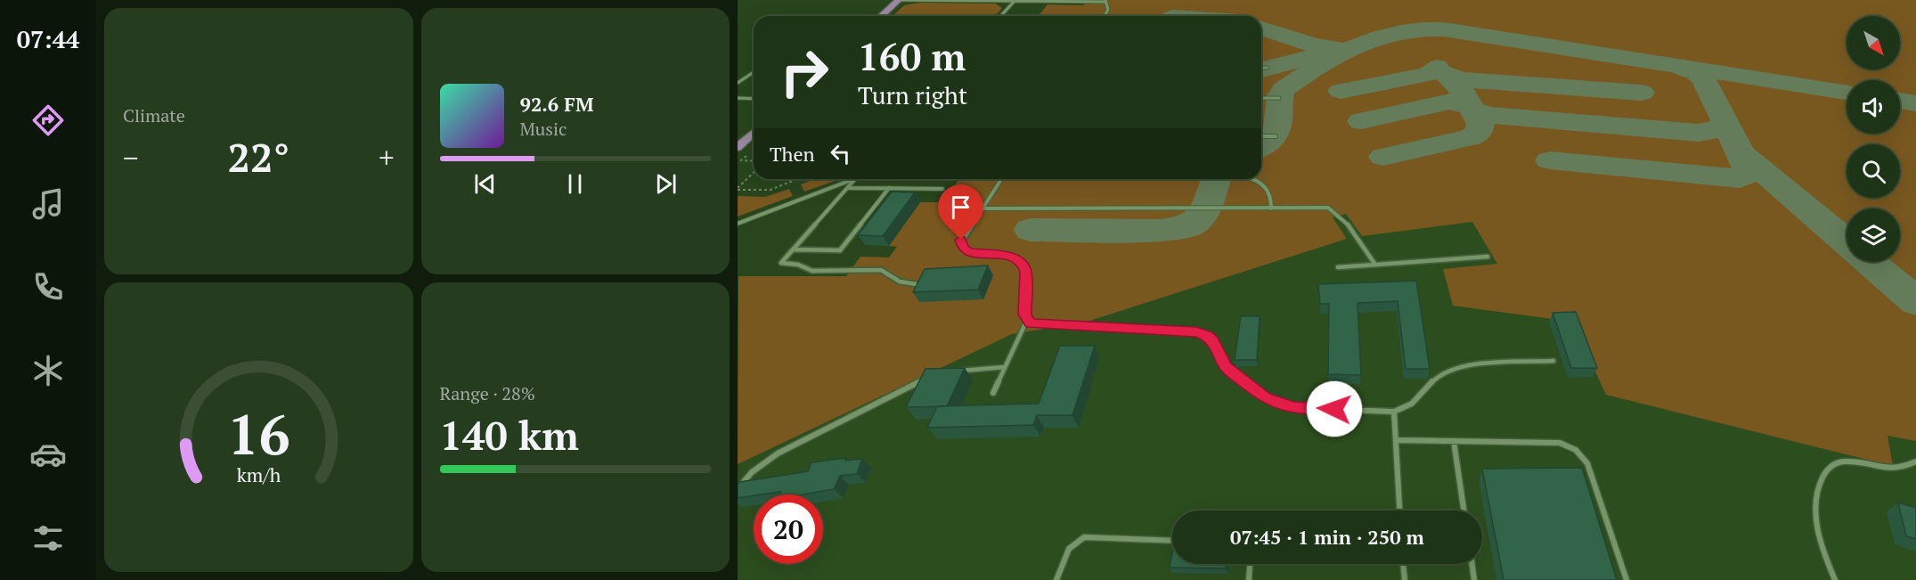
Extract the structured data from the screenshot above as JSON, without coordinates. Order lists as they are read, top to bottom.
{
  "north": "bottom right",
  "page": {
    "tabs": "07:44",
    "tile": [
      "Climate",
      ["Range · 28%", "140 km"]
    ],
    "turn": ["160 m", "Turn right"],
    "song": ["92.6 FM", "Music"],
    "then": "Then",
    "heat": ["−", "22°", "+"],
    "limit": "20",
    "trip": "07:45 · 1 min · 250 m",
    "gauge": ["16", "km/h"]
  }
}
